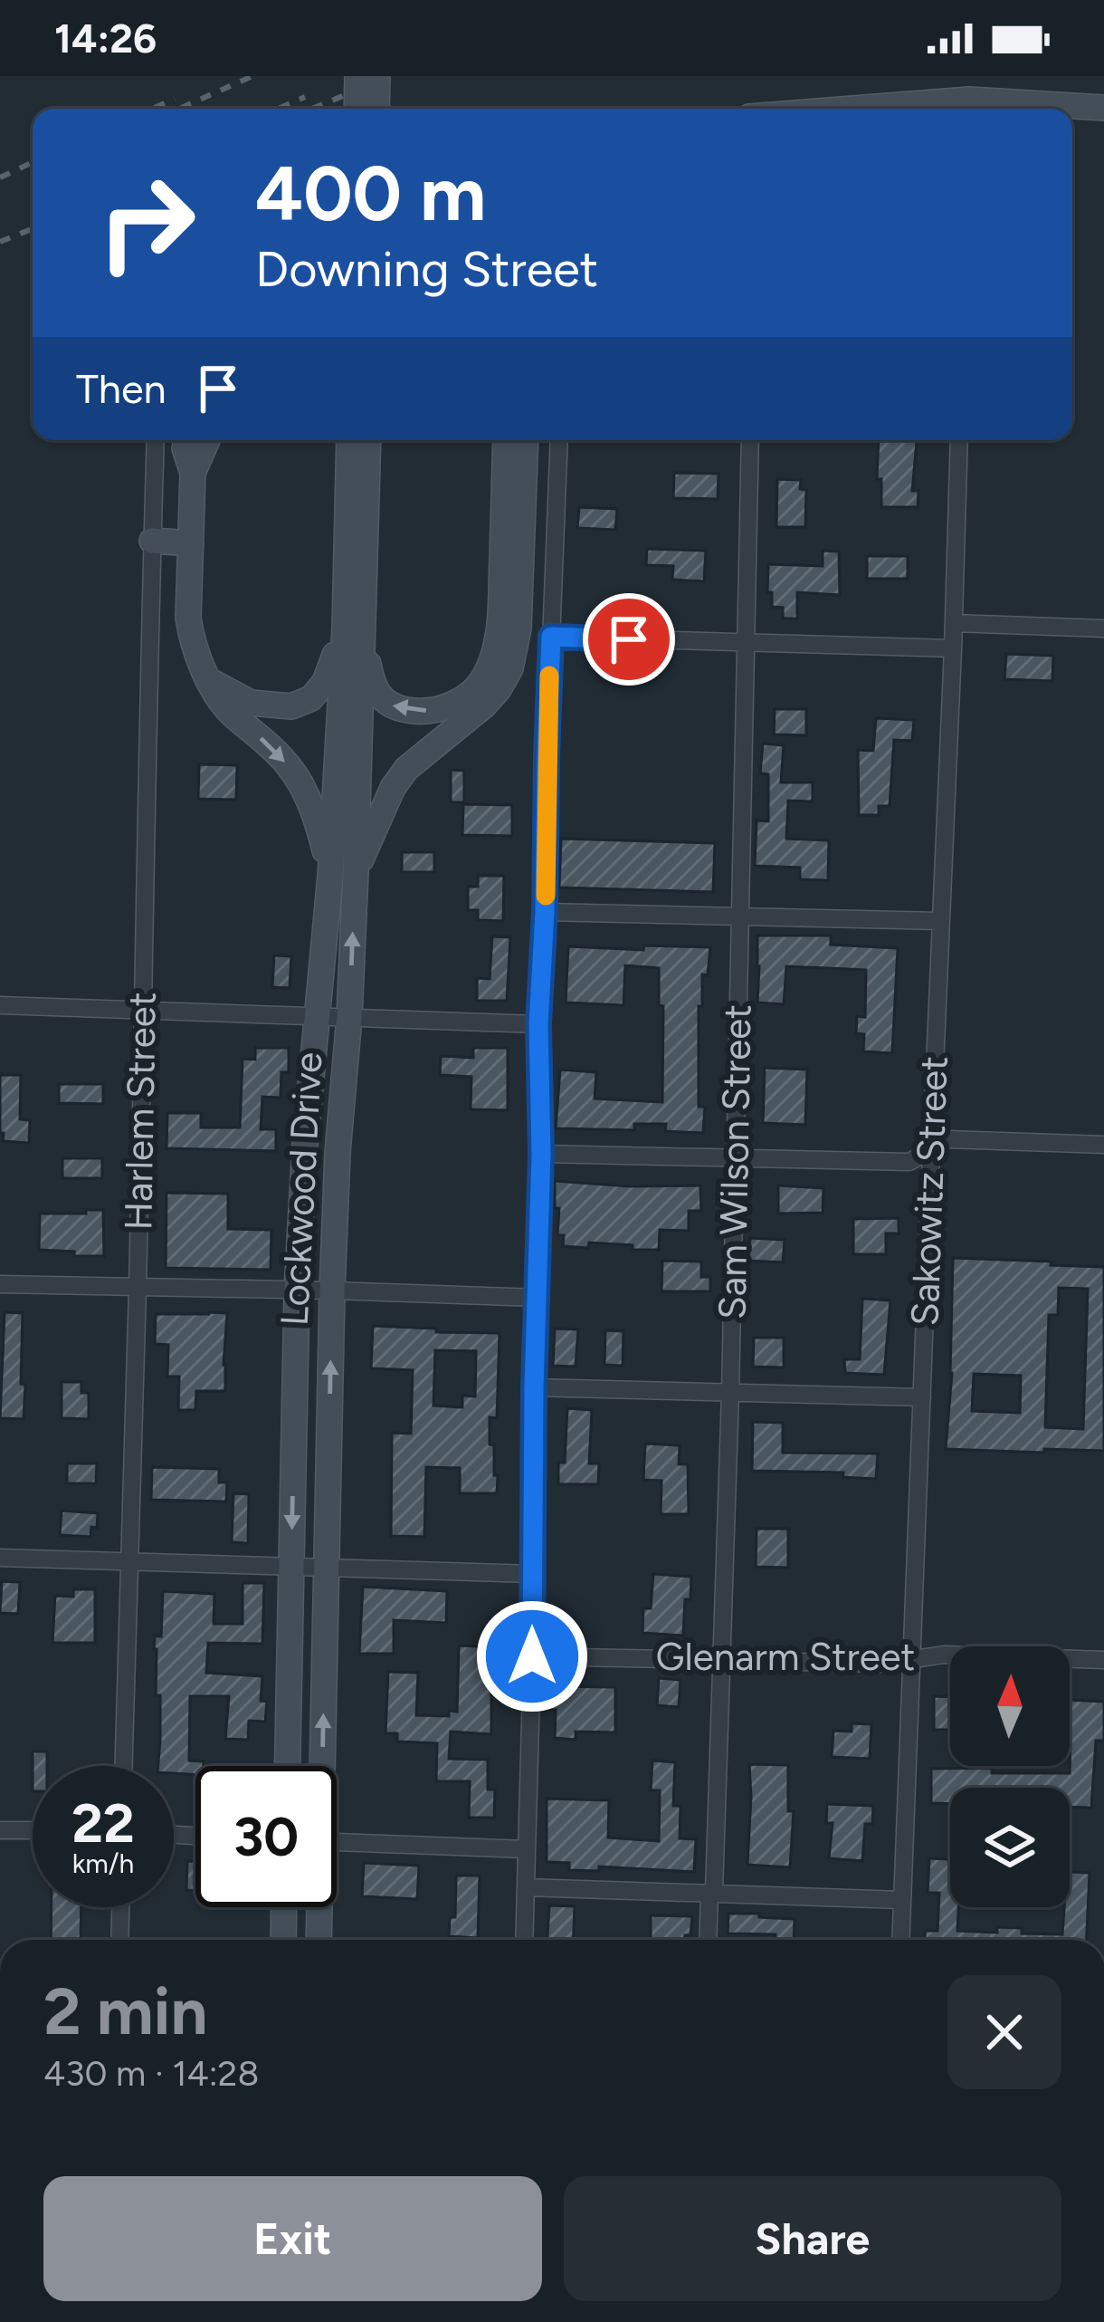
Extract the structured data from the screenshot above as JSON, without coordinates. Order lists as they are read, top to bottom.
{
  "streets": {
    "main road": ["Lockwood Drive"],
    "street": [
      "Harlem Street",
      "Sam Wilson Street",
      "Sakowitz Street",
      "Glenarm Street"
    ]
  },
  "crossings": [
    ["Sam Wilson Street", "Glenarm Street"],
    ["Sakowitz Street", "Glenarm Street"]
  ],
  "north": "top",
  "page": {
    "status": "14:26",
    "turn": ["400 m", "Downing Street"],
    "then": "Then",
    "speed": "22 km/h",
    "limit": "30",
    "heading": ["2 min", "430 m · 14:28"],
    "buttons": ["Exit", "Share"]
  }
}
